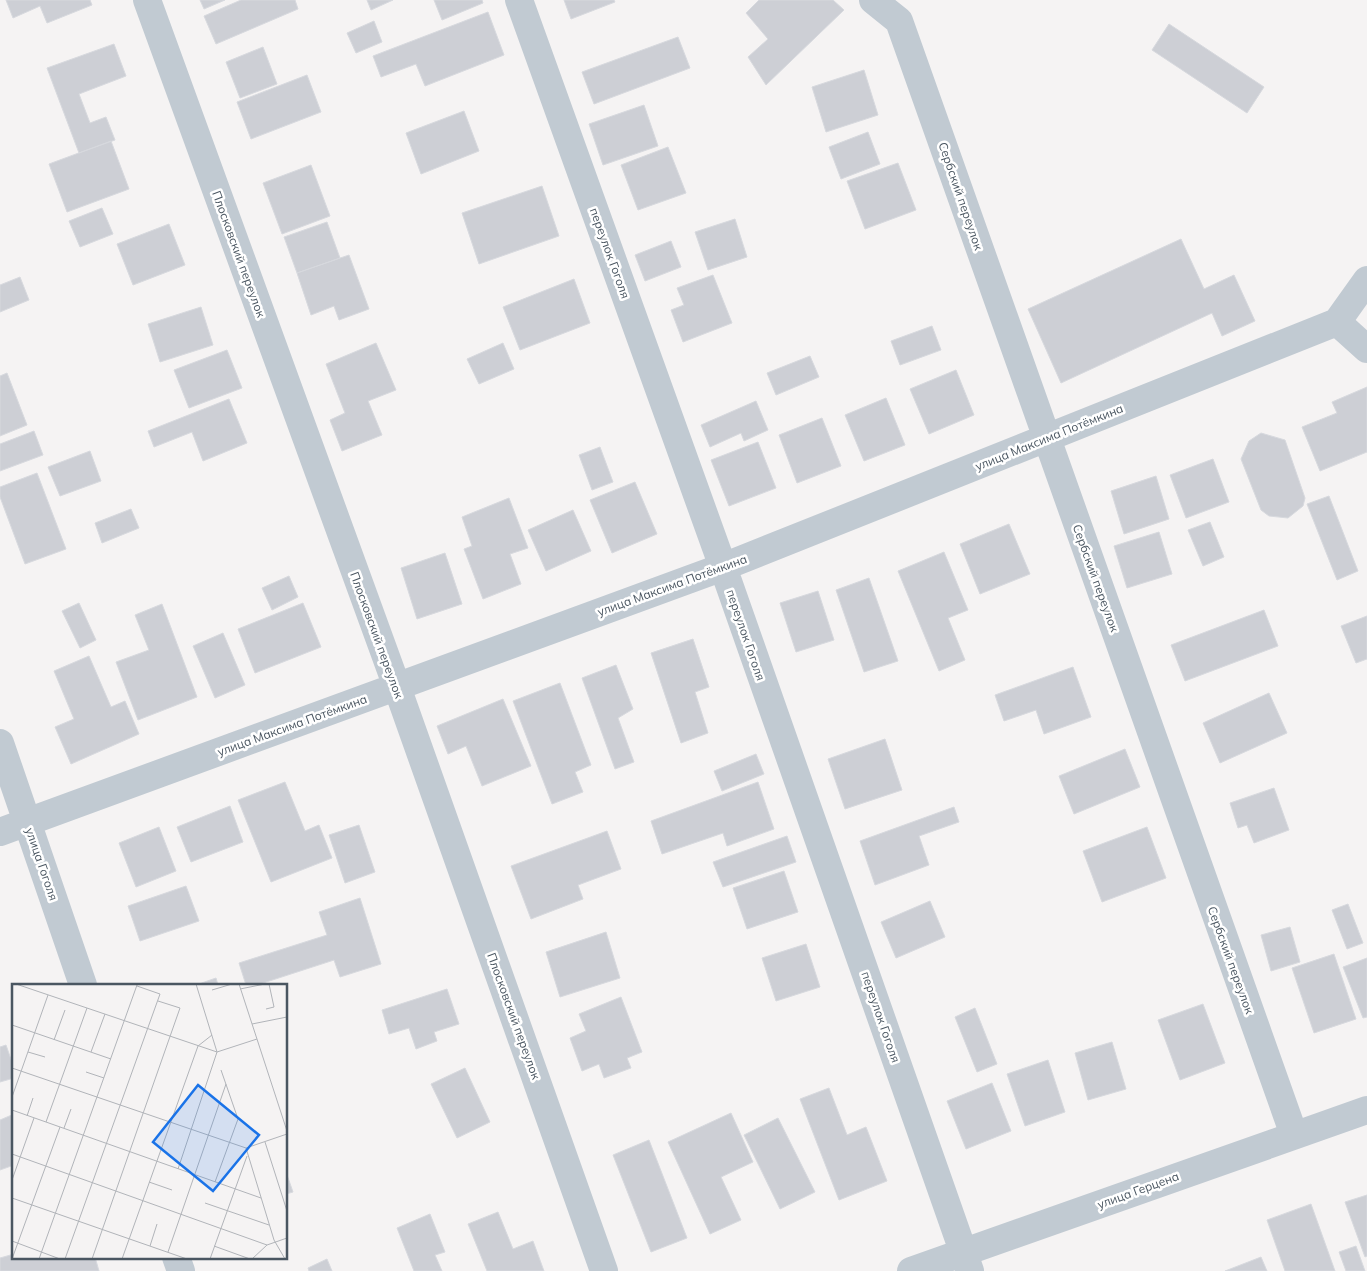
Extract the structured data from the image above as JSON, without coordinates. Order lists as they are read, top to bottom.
{
  "streets": {
    "street": [
      "Сербский переулок",
      "переулок Гоголя",
      "Плосковский переулок",
      "улица Максима Потёмкина",
      "улица Гоголя",
      "улица Герцена"
    ]
  },
  "crossings": [
    ["Сербский переулок", "улица Максима Потёмкина"],
    ["Сербский переулок", "улица Герцена"],
    ["переулок Гоголя", "улица Максима Потёмкина"],
    ["переулок Гоголя", "улица Герцена"],
    ["Плосковский переулок", "улица Максима Потёмкина"],
    ["улица Максима Потёмкина", "улица Гоголя"]
  ]
}
